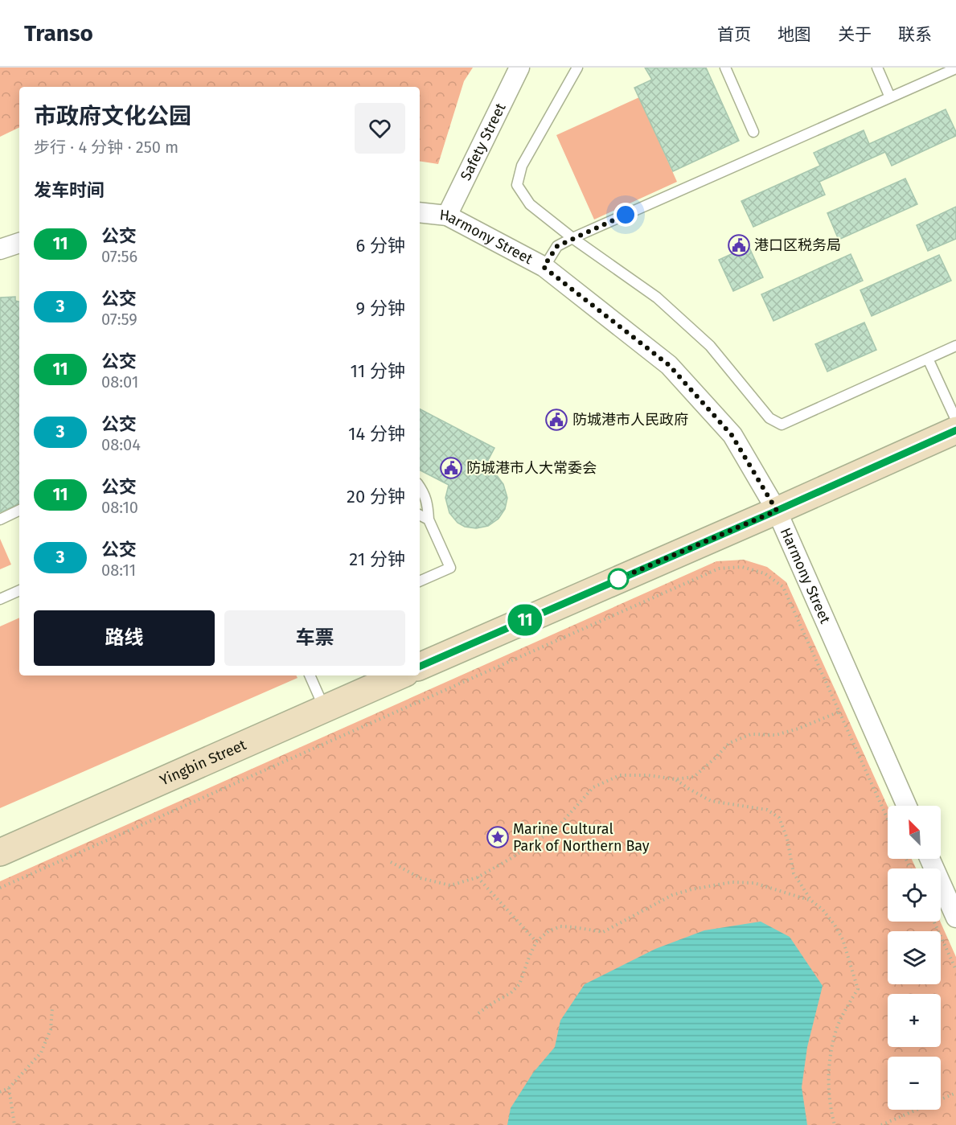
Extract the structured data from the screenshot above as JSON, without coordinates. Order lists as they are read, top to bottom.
{
  "streets": {
    "main road": ["Yingbin Street"],
    "street": ["Safety Street", "Harmony Street"]
  },
  "crossings": [
    ["Safety Street", "Harmony Street"]
  ],
  "places": {
    "public building": ["港口区税务局", "防城港市人民政府", "防城港市人大常委会"],
    "place": ["Marine Cultural Park of Northern Bay"]
  },
  "lines": ["bus line 11"],
  "north": "top left",
  "page": {
    "header": "Transo",
    "nav": [
      "首页",
      "地图",
      "关于",
      "联系"
    ],
    "on_map": "11",
    "heading": [
      ["市政府文化公园", "步行 · 4 分钟 · 250 m"],
      "发车时间"
    ],
    "list": [
      {
        "mark": "11",
        "name": "公交",
        "note": "07:56",
        "value": "6 分钟"
      },
      {
        "mark": "3",
        "name": "公交",
        "note": "07:59",
        "value": "9 分钟"
      },
      {
        "mark": "11",
        "name": "公交",
        "note": "08:01",
        "value": "11 分钟"
      },
      {
        "mark": "3",
        "name": "公交",
        "note": "08:04",
        "value": "14 分钟"
      },
      {
        "mark": "11",
        "name": "公交",
        "note": "08:10",
        "value": "20 分钟"
      },
      {
        "mark": "3",
        "name": "公交",
        "note": "08:11",
        "value": "21 分钟"
      }
    ],
    "buttons": ["路线", "车票"],
    "map_buttons": ["+", "−"]
  }
}
